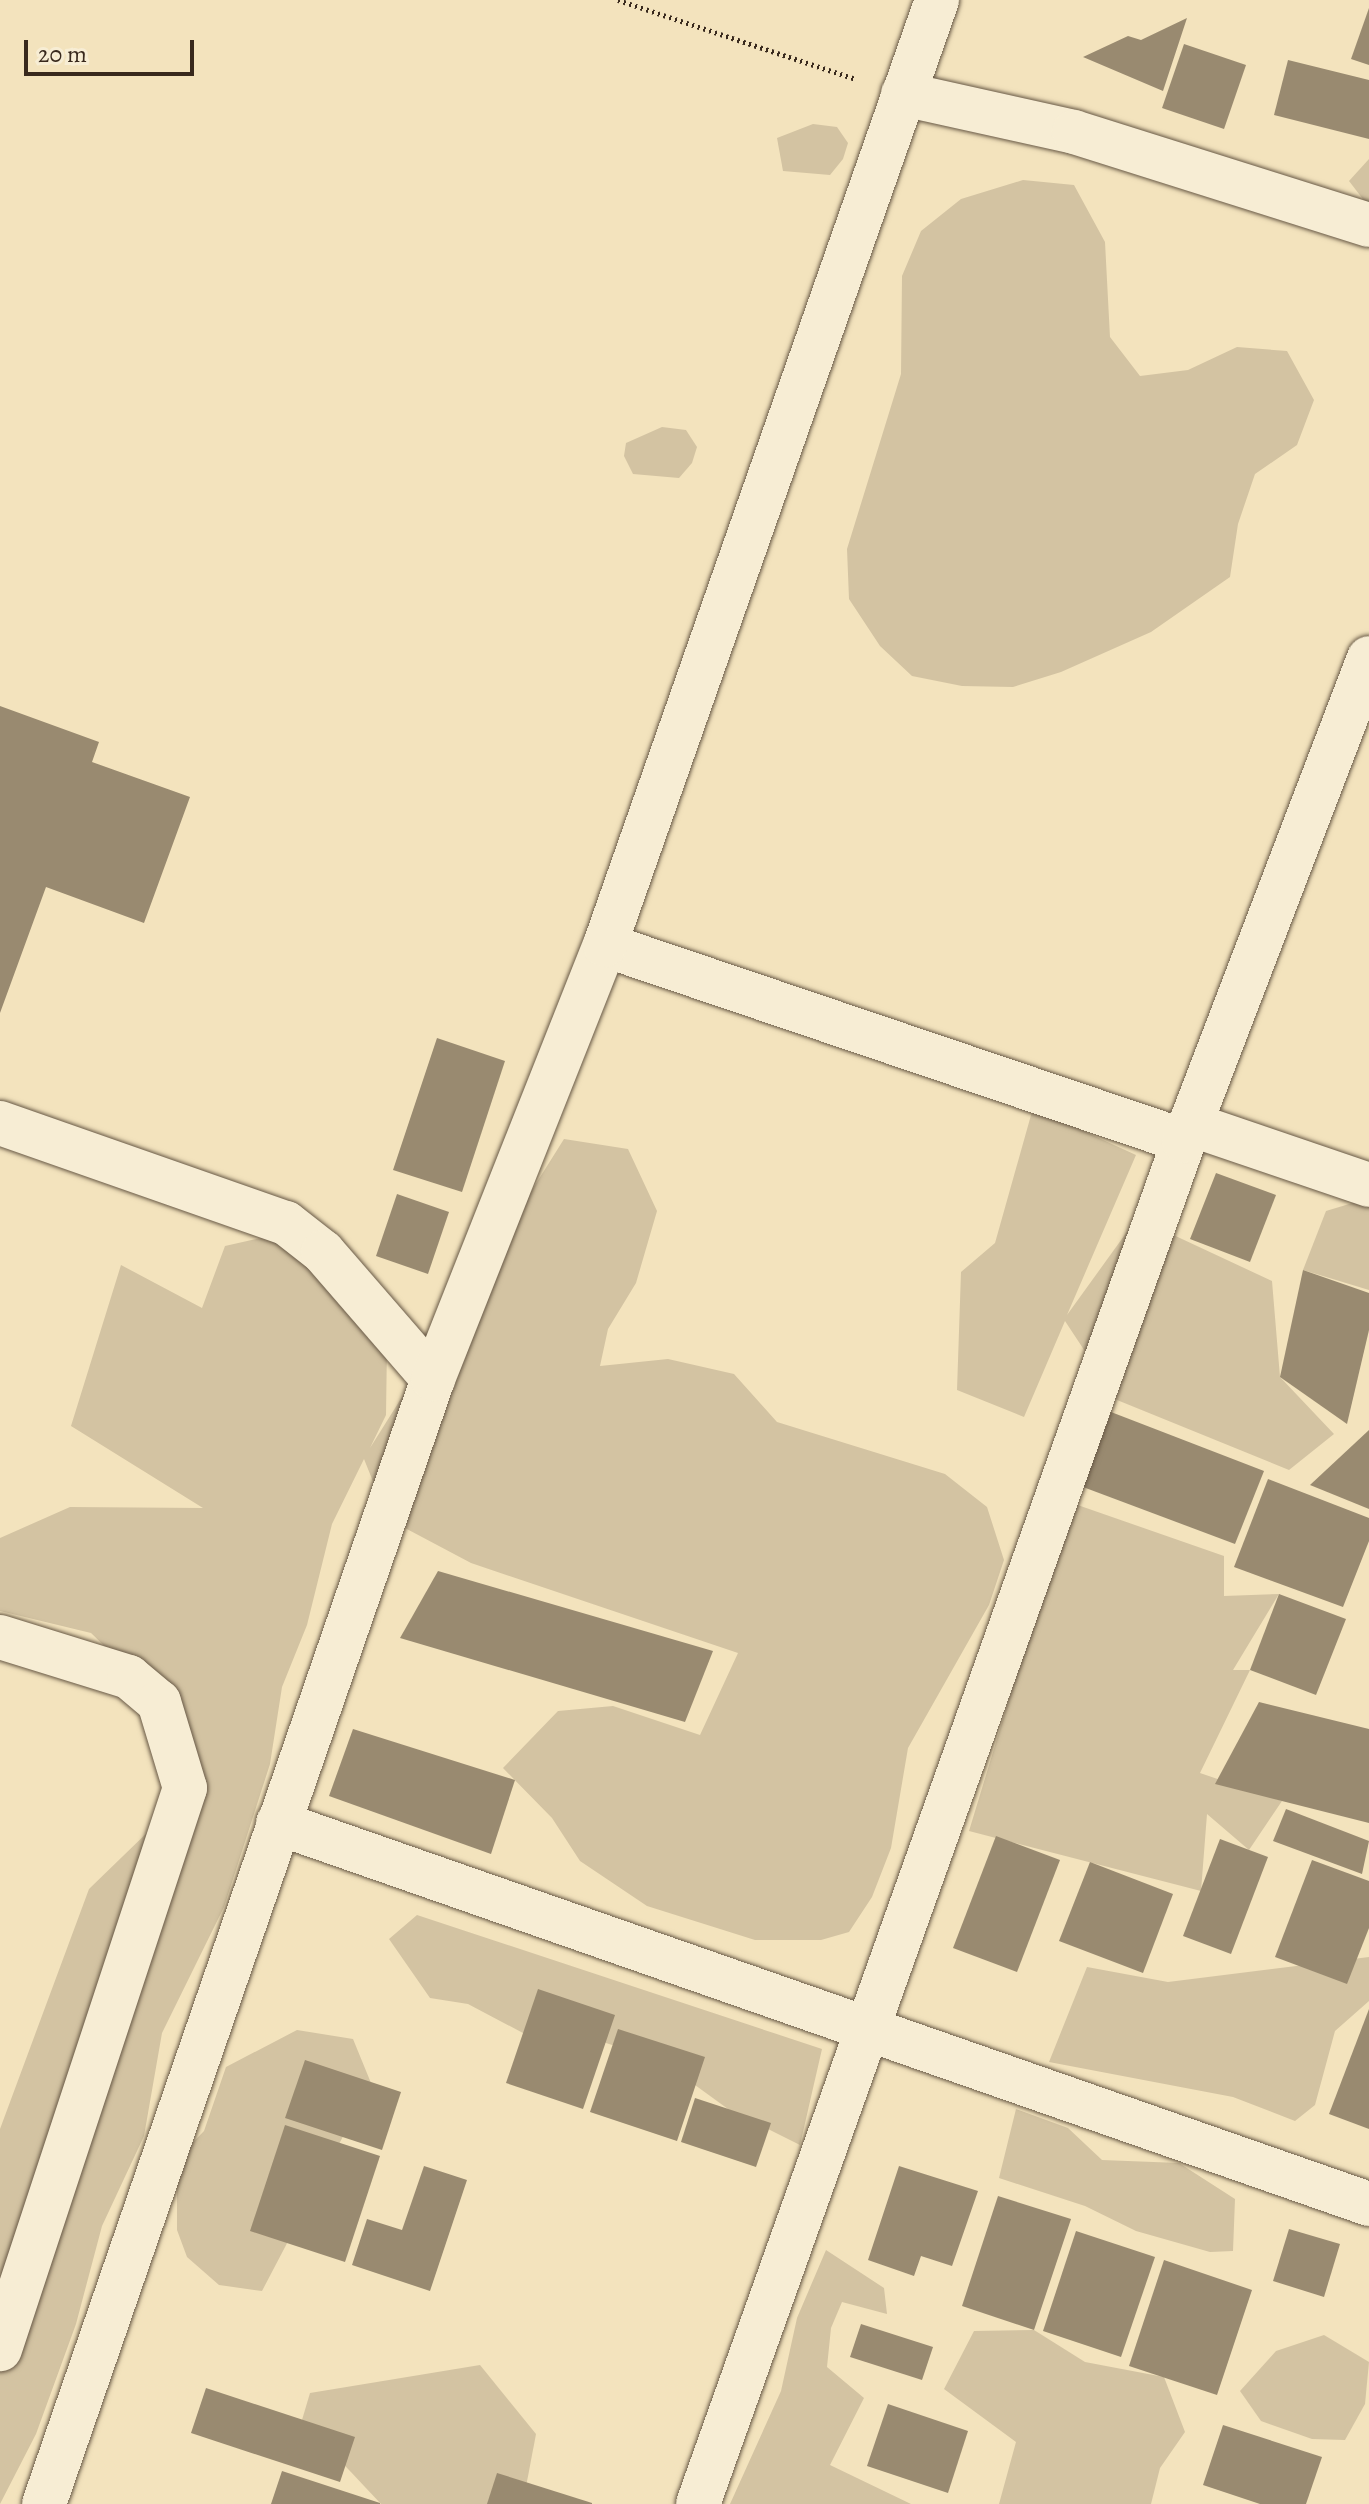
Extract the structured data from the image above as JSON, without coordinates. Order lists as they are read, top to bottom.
{
  "scale_bar": "20 m"
}
